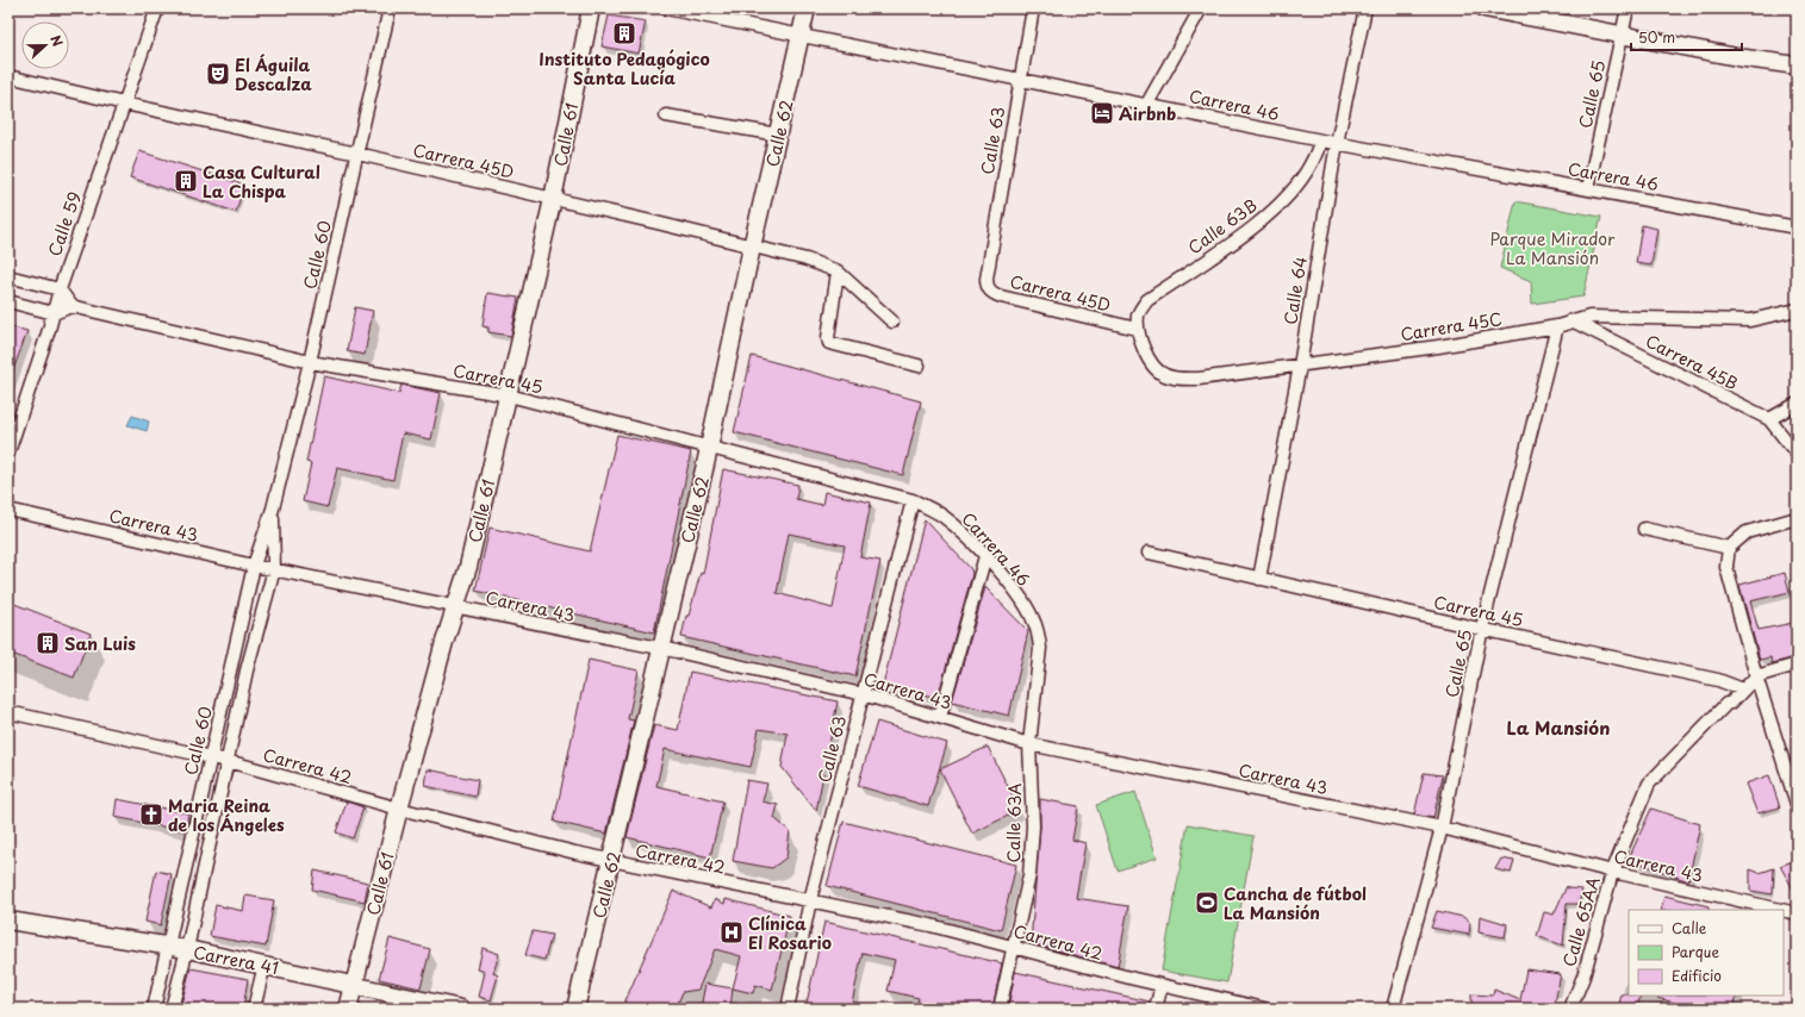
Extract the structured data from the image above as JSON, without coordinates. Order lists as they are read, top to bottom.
{
  "streets": {
    "street": [
      "Calle 65",
      "Carrera 46",
      "Calle 62",
      "Calle 61",
      "Calle 63",
      "Carrera 45D",
      "Calle 59",
      "Calle 63B",
      "Calle 60",
      "Calle 64",
      "Carrera 45C",
      "Carrera 45B",
      "Carrera 45",
      "Carrera 43",
      "Carrera 42",
      "Calle 63A",
      "Calle 65AA",
      "Carrera 41"
    ]
  },
  "crossings": [
    ["Calle 65", "Carrera 46"],
    ["Calle 65", "Carrera 45C"],
    ["Calle 65", "Carrera 45"],
    ["Calle 65", "Carrera 43"],
    ["Carrera 46", "Calle 62"],
    ["Carrera 46", "Calle 63"],
    ["Carrera 46", "Calle 63B"],
    ["Carrera 46", "Calle 64"],
    ["Carrera 46", "Carrera 45"],
    ["Carrera 46", "Calle 63A"],
    ["Calle 62", "Carrera 45D"],
    ["Calle 62", "Carrera 45"],
    ["Calle 62", "Carrera 43"],
    ["Calle 62", "Carrera 42"],
    ["Calle 61", "Carrera 45D"],
    ["Calle 61", "Carrera 45"],
    ["Calle 61", "Carrera 43"],
    ["Calle 61", "Carrera 42"],
    ["Calle 61", "Carrera 41"],
    ["Calle 63", "Carrera 45D"],
    ["Calle 63", "Carrera 45"],
    ["Calle 63", "Carrera 43"],
    ["Calle 63", "Carrera 42"],
    ["Carrera 45D", "Calle 59"],
    ["Carrera 45D", "Calle 63B"],
    ["Carrera 45D", "Calle 60"],
    ["Carrera 45D", "Carrera 45C"],
    ["Calle 63B", "Carrera 45C"],
    ["Calle 60", "Carrera 45"],
    ["Calle 60", "Carrera 43"],
    ["Calle 60", "Carrera 42"],
    ["Calle 60", "Carrera 41"],
    ["Calle 64", "Carrera 45C"],
    ["Calle 64", "Carrera 45"],
    ["Carrera 45C", "Carrera 45B"],
    ["Carrera 45", "Calle 65AA"],
    ["Carrera 43", "Calle 63A"],
    ["Carrera 43", "Calle 65AA"],
    ["Carrera 42", "Calle 63A"]
  ],
  "districts": ["La Mansión"],
  "parks": ["Parque Mirador La Mansión"],
  "places": {
    "building": ["Instituto Pedagógico Santa Lucía", "Casa Cultural La Chispa", "San Luis"],
    "theatre": ["El Águila Descalza"],
    "hotel": ["Airbnb"],
    "church": ["Maria Reina de los Ángeles"],
    "sports": ["Cancha de fútbol La Mansión"],
    "hospital": ["Clínica El Rosario"]
  },
  "legend": ["Calle", "Parque", "Edificio"],
  "scale_bar": "50 m",
  "north": "right"
}
